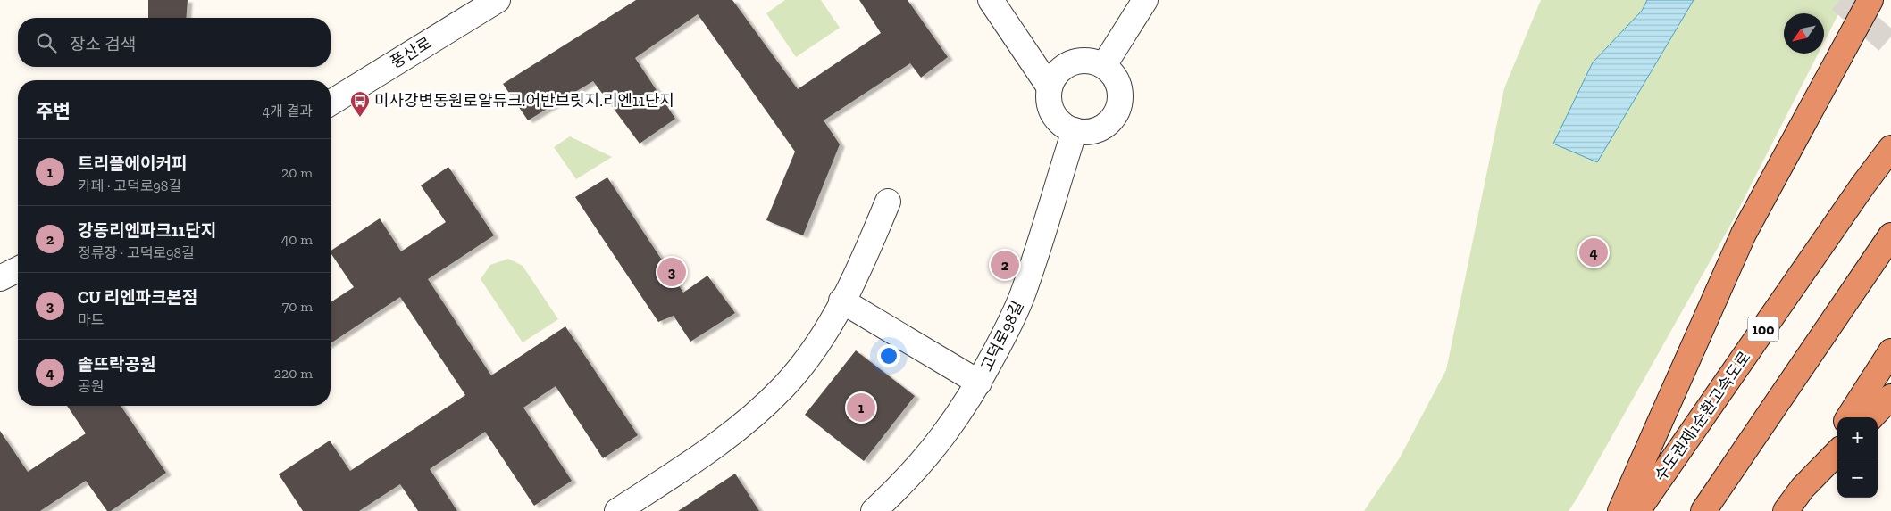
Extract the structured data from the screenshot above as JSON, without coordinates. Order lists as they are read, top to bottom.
{
  "streets": {
    "highway": ["100", "수도권제1순환고속도로"],
    "street": ["풍산로", "고덕로98길"]
  },
  "places": {
    "bus stop": ["미사강변동원로얄듀크.어반브릿지.리엔11단지"]
  },
  "north": "bottom left",
  "page": {
    "search": "장소 검색",
    "heading": ["주변", "4개 결과"],
    "list": [
      {
        "mark": "1",
        "name": "트리플에이커피",
        "note": "카페 · 고덕로98길",
        "value": "20 m"
      },
      {
        "mark": "2",
        "name": "강동리엔파크11단지",
        "note": "정류장 · 고덕로98길",
        "value": "40 m"
      },
      {
        "mark": "3",
        "name": "CU 리엔파크본점",
        "note": "마트",
        "value": "70 m"
      },
      {
        "mark": "4",
        "name": "솔뜨락공원",
        "note": "공원",
        "value": "220 m"
      }
    ],
    "pins": [
      "4",
      "2",
      "3",
      "1"
    ],
    "map_buttons": ["+", "−"]
  }
}
